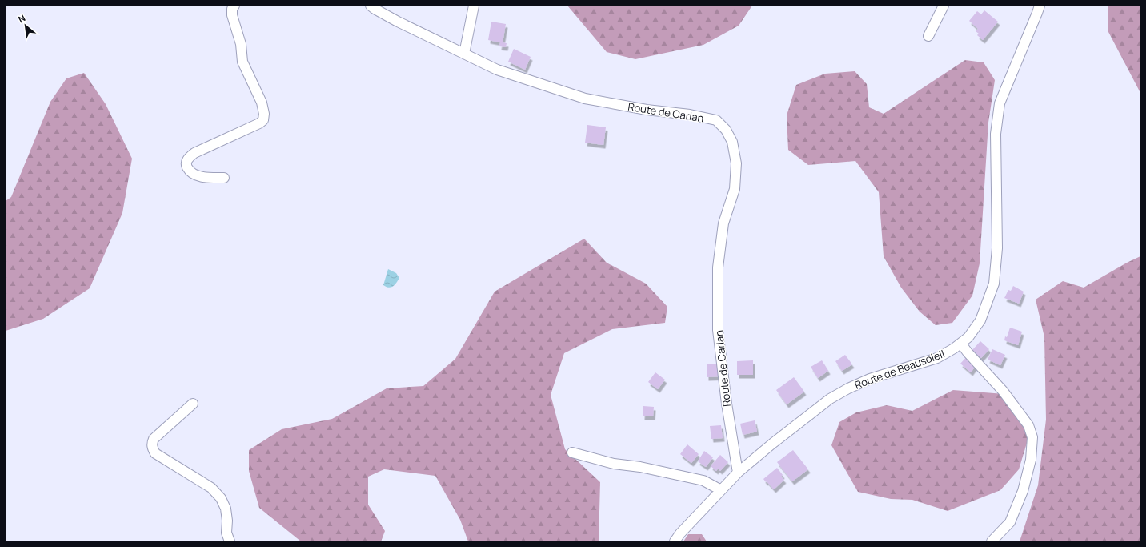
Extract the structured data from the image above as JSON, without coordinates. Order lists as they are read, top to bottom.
{
  "streets": {
    "street": ["Route de Carlan", "Route de Beausoleil"]
  },
  "crossings": [
    ["Route de Carlan", "Route de Beausoleil"]
  ],
  "north": "top left"
}
